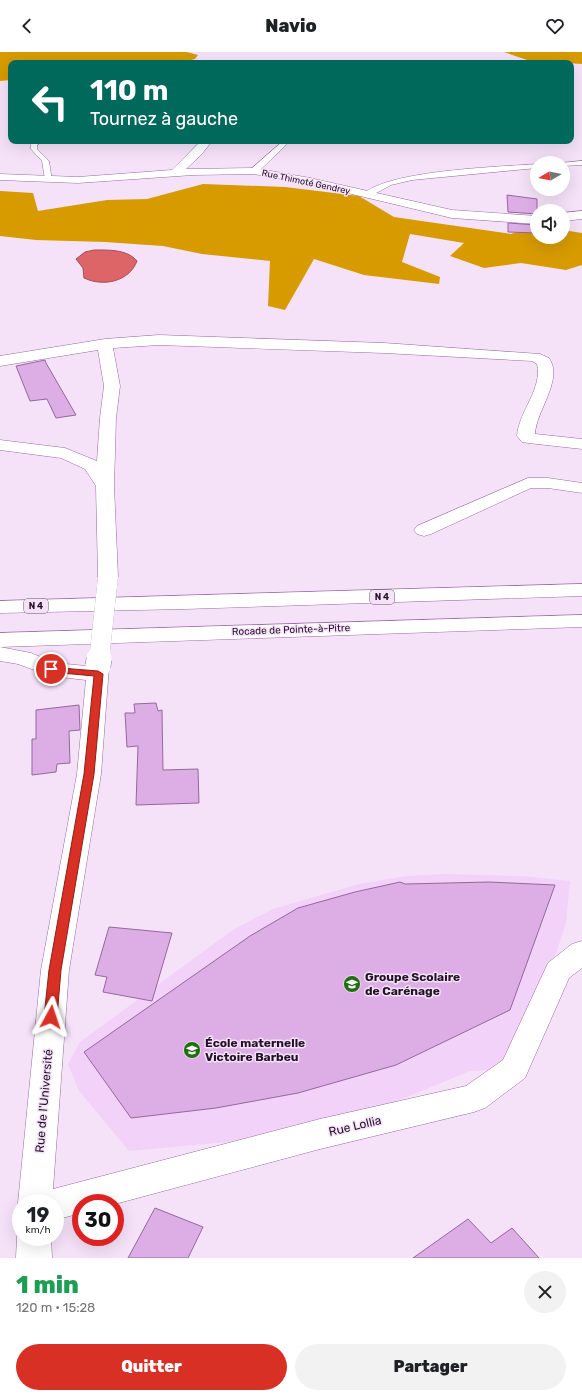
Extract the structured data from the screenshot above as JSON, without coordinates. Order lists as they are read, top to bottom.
{
  "streets": {
    "main road": [
      "Rue Thimoté Gendrey",
      "N 4",
      "Rocade de Pointe-à-Pitre",
      "Rue de l'Université",
      "Rue Lollia"
    ]
  },
  "places": {
    "school or university": ["Groupe Scolaire de Carénage", "École maternelle Victoire Barbeu"]
  },
  "north": "left",
  "page": {
    "header": "Navio",
    "turn": ["110 m", "Tournez à gauche"],
    "speed": "19 km/h",
    "limit": "30",
    "heading": ["1 min", "120 m · 15:28"],
    "buttons": ["Quitter", "Partager"]
  }
}
